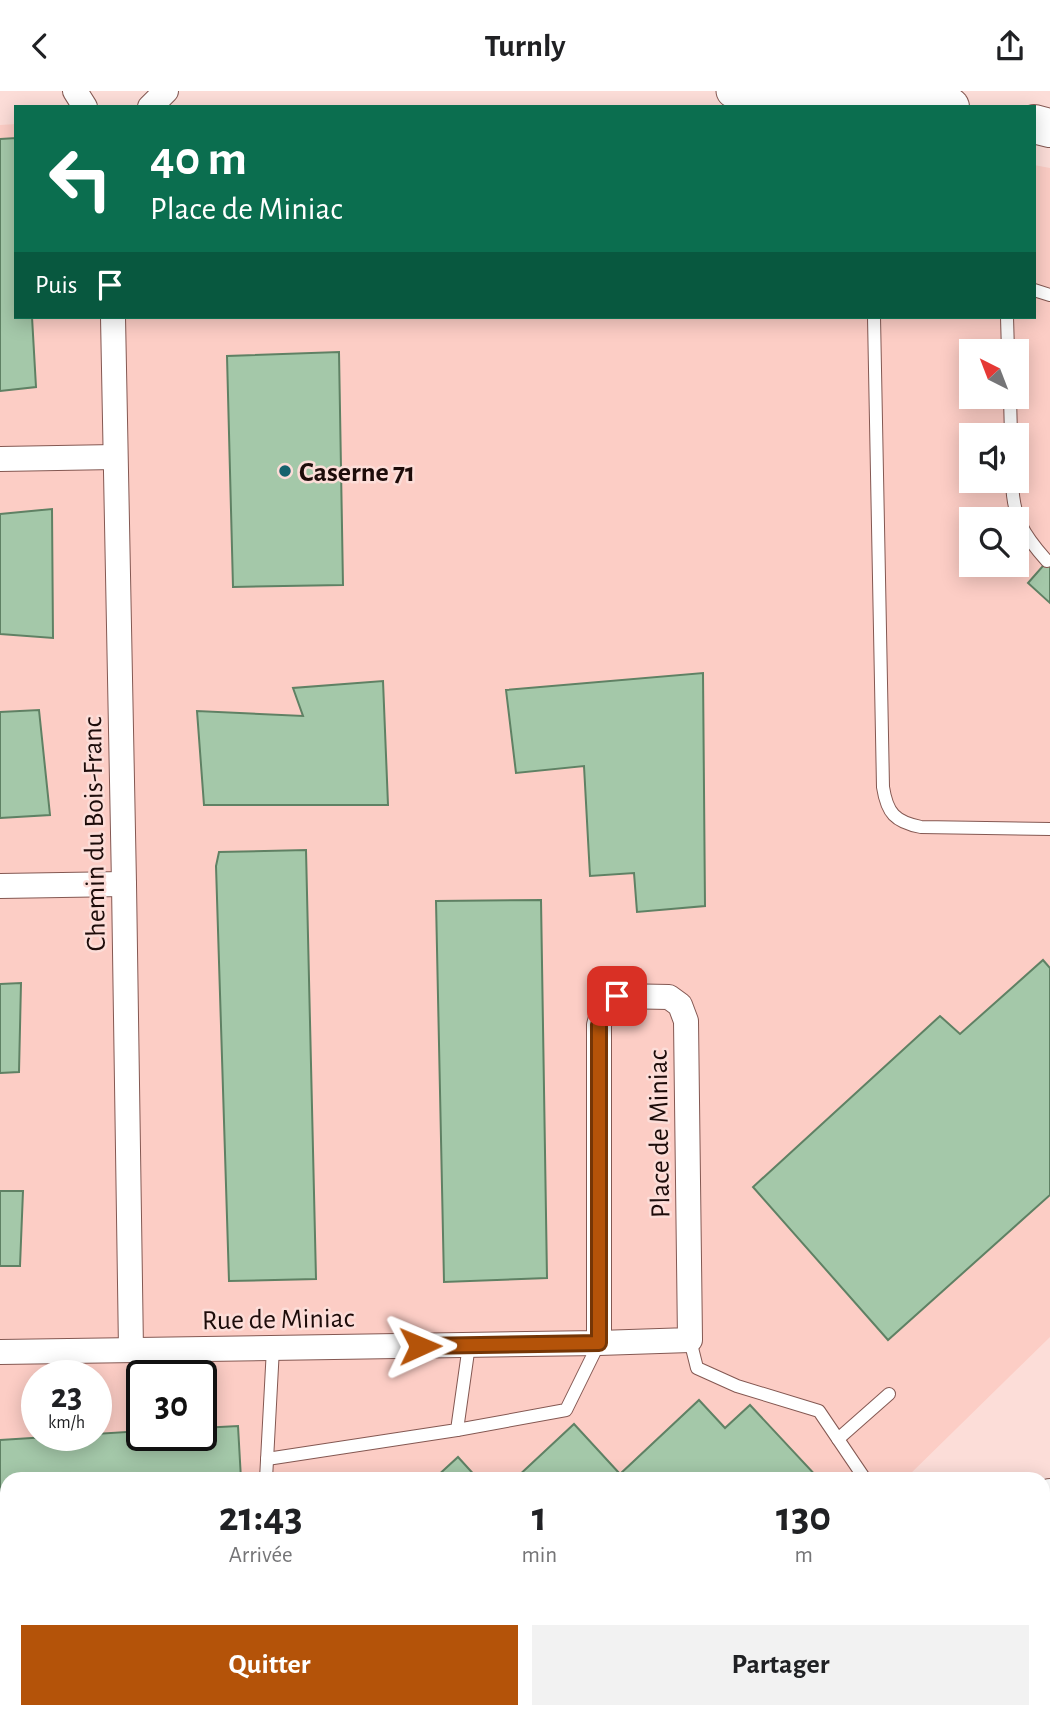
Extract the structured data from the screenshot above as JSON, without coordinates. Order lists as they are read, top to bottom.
{
  "streets": {
    "street": ["Chemin du Bois-Franc", "Place de Miniac", "Rue de Miniac"]
  },
  "crossings": [
    ["Chemin du Bois-Franc", "Rue de Miniac"],
    ["Place de Miniac", "Rue de Miniac"]
  ],
  "places": ["Caserne 71"],
  "north": "top left",
  "page": {
    "header": "Turnly",
    "turn": ["40 m", "Place de Miniac"],
    "then": "Puis",
    "speed": "23 km/h",
    "limit": "30",
    "eta": [
      "21:43",
      "Arrivée",
      "1",
      "min",
      "130",
      "m"
    ],
    "buttons": ["Quitter", "Partager"]
  }
}
